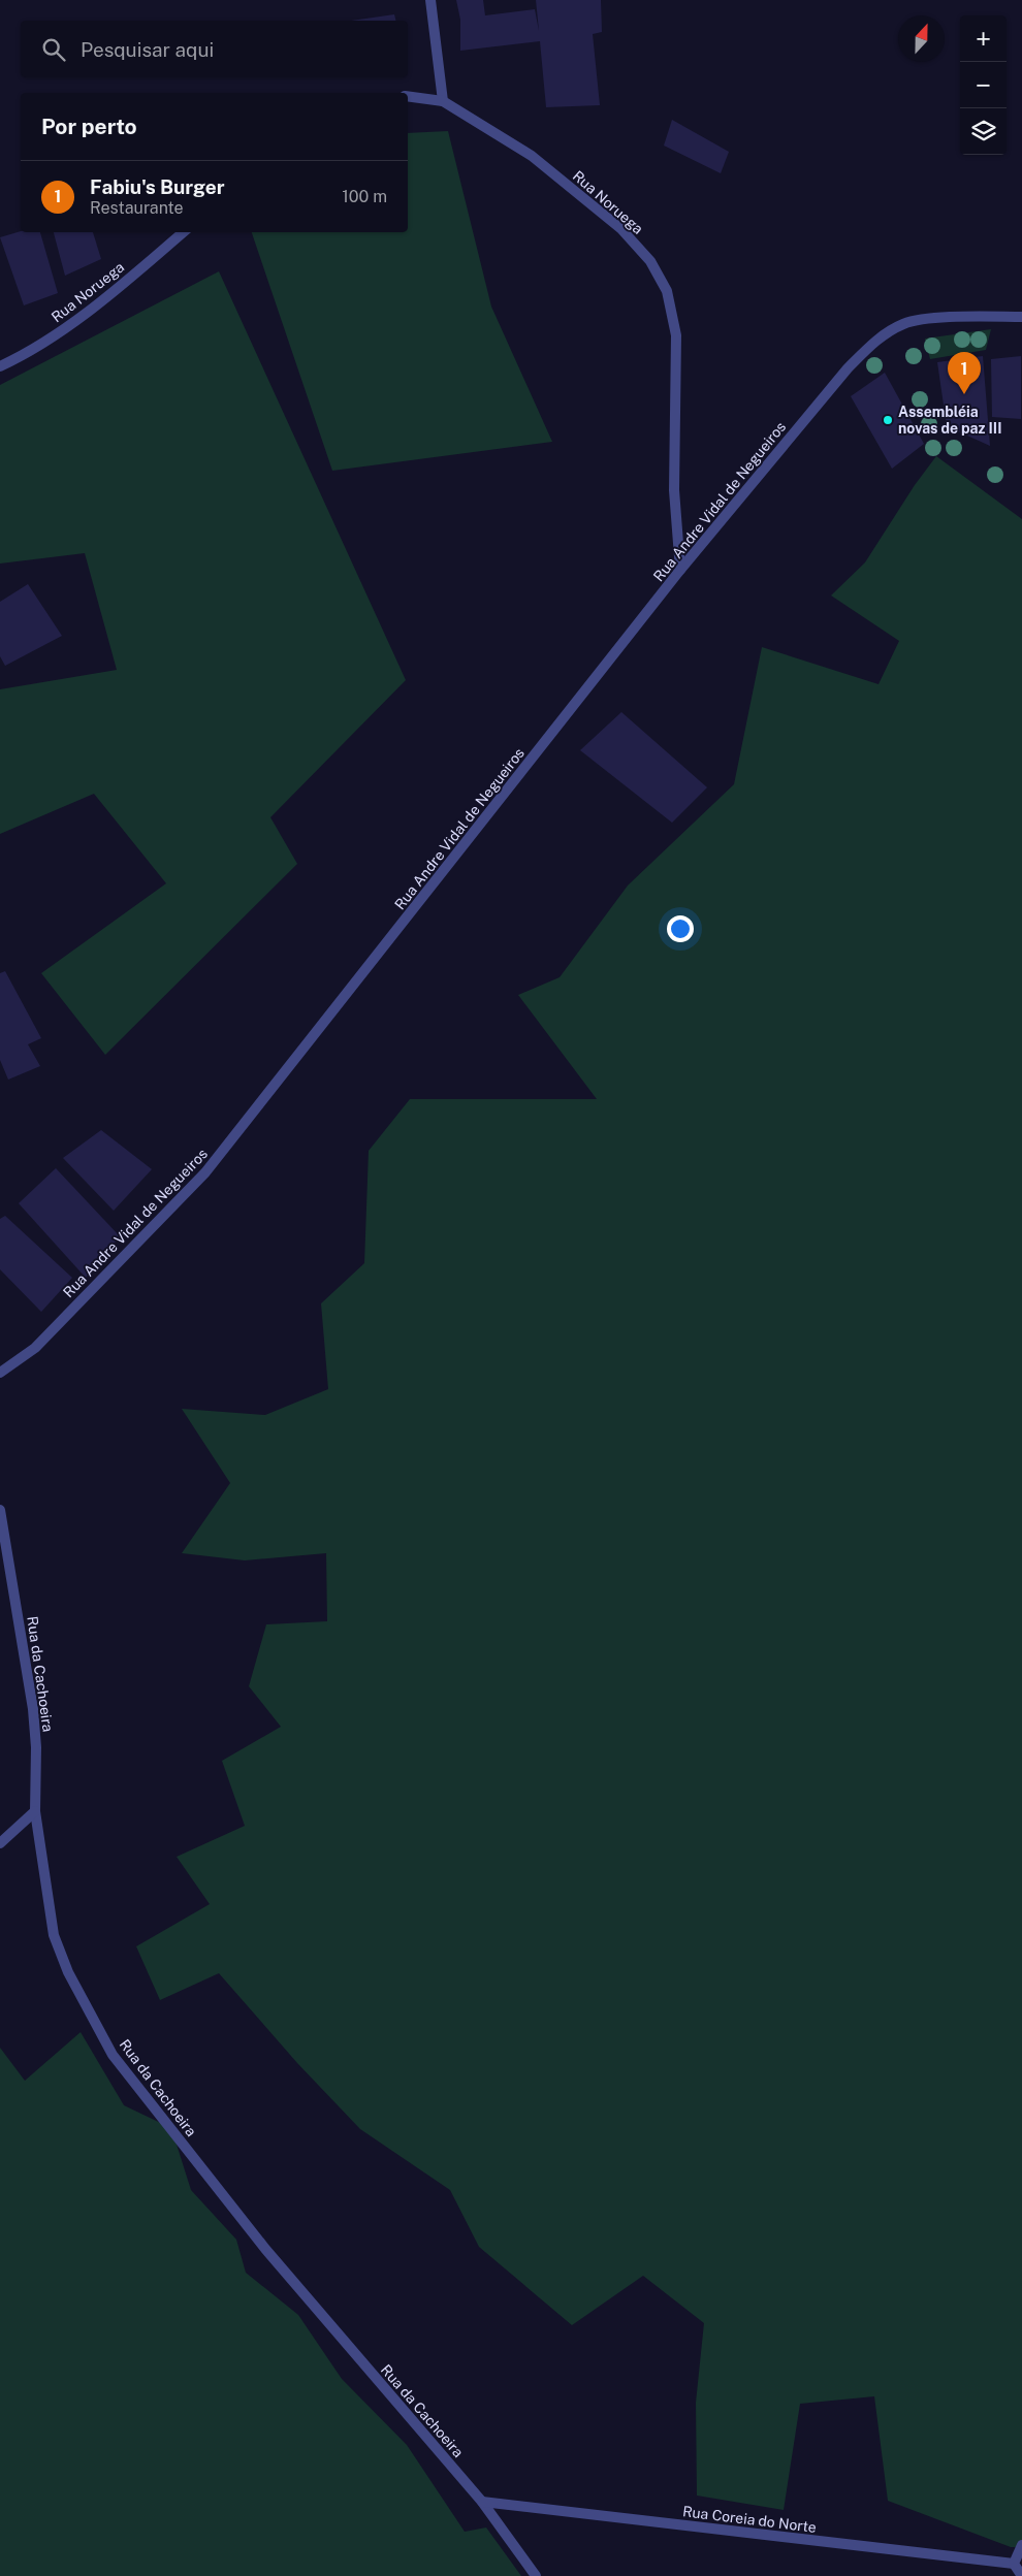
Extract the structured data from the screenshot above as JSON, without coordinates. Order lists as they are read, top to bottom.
{
  "streets": {
    "street": [
      "Rua Noruega",
      "Rua Andre Vidal de Negueiros",
      "Rua da Cachoeira",
      "Rua Coreia do Norte"
    ]
  },
  "crossings": [
    ["Rua Noruega", "Rua Andre Vidal de Negueiros"],
    ["Rua da Cachoeira", "Rua Coreia do Norte"]
  ],
  "places": ["Assembléia novas de paz III"],
  "north": "top",
  "page": {
    "map_buttons": ["+", "−"],
    "search": "Pesquisar aqui",
    "heading": "Por perto",
    "list": [
      {
        "mark": "1",
        "name": "Fabiu's Burger",
        "note": "Restaurante",
        "value": "100 m"
      }
    ],
    "pins": "1"
  }
}
